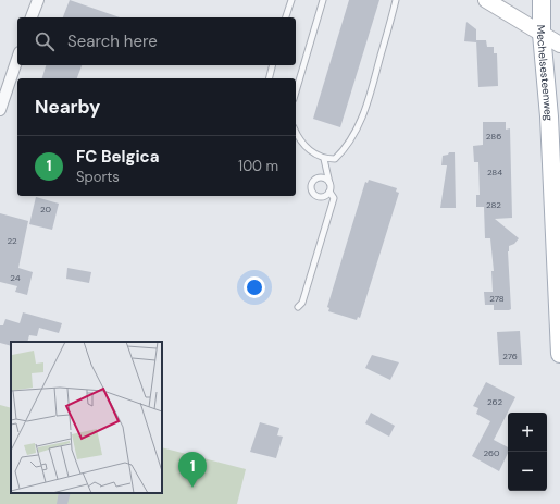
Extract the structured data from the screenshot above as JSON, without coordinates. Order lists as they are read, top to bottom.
{
  "streets": {
    "main road": ["Mechelsesteenweg"]
  },
  "house_numbers": [
    "286",
    "284",
    "282",
    "20",
    "22",
    "24",
    "278",
    "276",
    "262",
    "260"
  ],
  "page": {
    "search": "Search here",
    "heading": "Nearby",
    "list": [
      {
        "mark": "1",
        "name": "FC Belgica",
        "note": "Sports",
        "value": "100 m"
      }
    ],
    "map_buttons": ["+", "−"],
    "pins": "1"
  }
}
